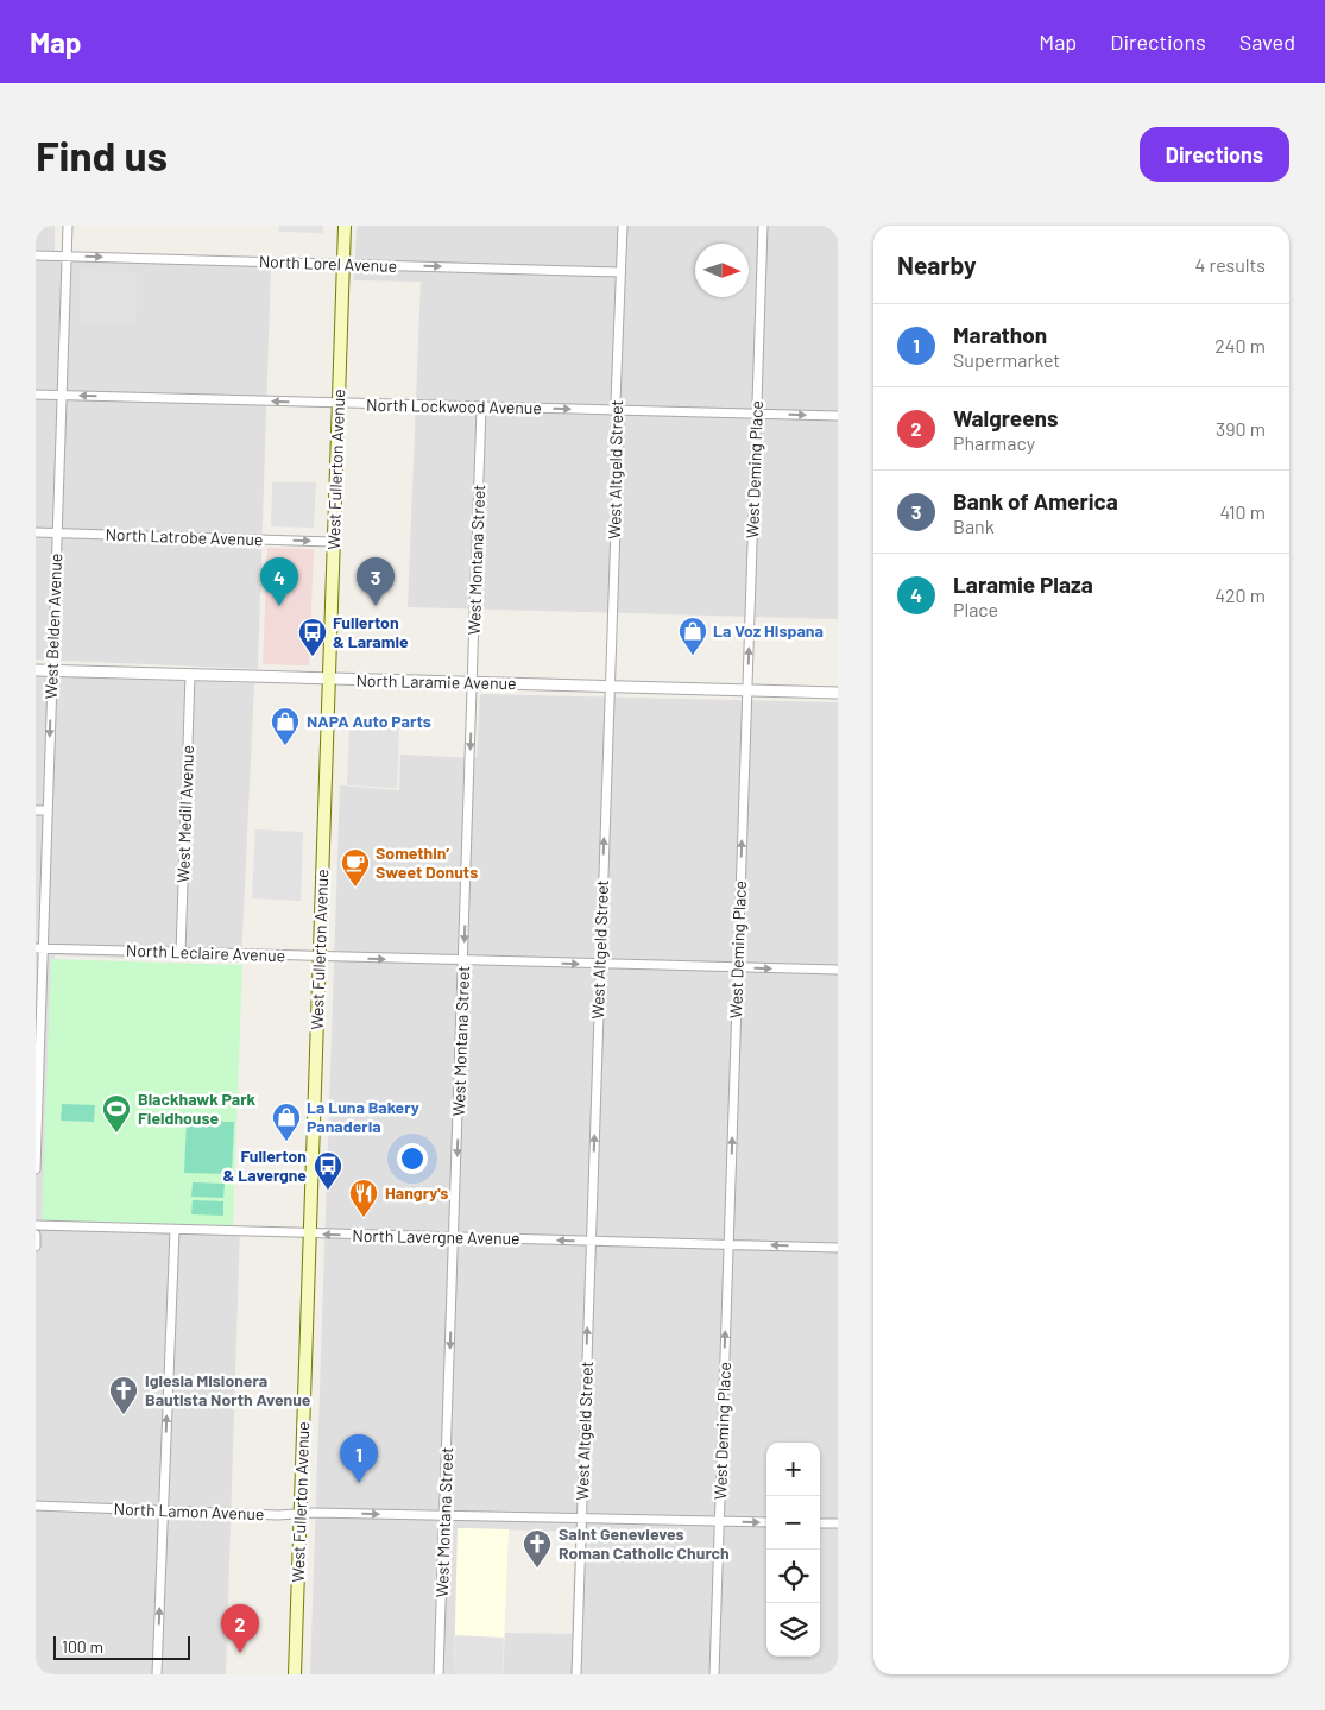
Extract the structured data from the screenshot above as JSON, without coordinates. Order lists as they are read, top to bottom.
{
  "streets": {
    "main road": ["West Fullerton Avenue"],
    "street": [
      "North Lorel Avenue",
      "North Lockwood Avenue",
      "West Altgeld Street",
      "West Deming Place",
      "North Latrobe Avenue",
      "West Montana Street",
      "West Belden Avenue",
      "North Laramie Avenue",
      "West Medill Avenue",
      "North Leclaire Avenue",
      "North Lavergne Avenue",
      "North Lamon Avenue"
    ]
  },
  "crossings": [
    ["North Lorel Avenue", "West Fullerton Avenue"],
    ["North Lorel Avenue", "West Altgeld Street"],
    ["North Lorel Avenue", "West Belden Avenue"],
    ["North Lockwood Avenue", "West Fullerton Avenue"],
    ["North Lockwood Avenue", "West Altgeld Street"],
    ["North Lockwood Avenue", "West Deming Place"],
    ["North Lockwood Avenue", "West Montana Street"],
    ["North Lockwood Avenue", "West Belden Avenue"],
    ["West Fullerton Avenue", "North Latrobe Avenue"],
    ["West Fullerton Avenue", "North Laramie Avenue"],
    ["West Fullerton Avenue", "North Leclaire Avenue"],
    ["West Fullerton Avenue", "North Lavergne Avenue"],
    ["West Fullerton Avenue", "North Lamon Avenue"],
    ["West Altgeld Street", "North Laramie Avenue"],
    ["West Altgeld Street", "North Leclaire Avenue"],
    ["West Altgeld Street", "North Lavergne Avenue"],
    ["West Altgeld Street", "North Lamon Avenue"],
    ["West Deming Place", "North Laramie Avenue"],
    ["West Deming Place", "North Leclaire Avenue"],
    ["West Deming Place", "North Lavergne Avenue"],
    ["West Deming Place", "North Lamon Avenue"],
    ["North Latrobe Avenue", "West Belden Avenue"],
    ["West Montana Street", "North Laramie Avenue"],
    ["West Montana Street", "North Leclaire Avenue"],
    ["West Montana Street", "North Lavergne Avenue"],
    ["West Montana Street", "North Lamon Avenue"],
    ["West Belden Avenue", "North Laramie Avenue"],
    ["West Belden Avenue", "North Leclaire Avenue"],
    ["North Laramie Avenue", "West Medill Avenue"],
    ["West Medill Avenue", "North Leclaire Avenue"]
  ],
  "one_way": [
    "North Lorel Avenue",
    "West Altgeld Street",
    "West Deming Place",
    "North Latrobe Avenue",
    "West Montana Street",
    "North Leclaire Avenue",
    "North Lavergne Avenue"
  ],
  "places": {
    "shop": ["La Voz Hispana", "NAPA Auto Parts", "La Luna Bakery Panaderia"],
    "bus stop": ["Fullerton & Laramie", "Fullerton & Lavergne"],
    "cafe": ["Somethin’ Sweet Donuts"],
    "sports": ["Blackhawk Park Fieldhouse"],
    "restaurant": ["Hangry's"],
    "church": ["Iglesia Misionera Bautista North Avenue", "Saint Genevieves Roman Catholic Church"]
  },
  "scale_bar": "100 m",
  "north": "right",
  "page": {
    "header": "Map",
    "nav": ["Map", "Directions", "Saved"],
    "buttons": "Directions",
    "title": "Find us",
    "heading": ["Nearby", "4 results"],
    "list": [
      {
        "mark": "1",
        "name": "Marathon",
        "note": "Supermarket",
        "value": "240 m"
      },
      {
        "mark": "2",
        "name": "Walgreens",
        "note": "Pharmacy",
        "value": "390 m"
      },
      {
        "mark": "3",
        "name": "Bank of America",
        "note": "Bank",
        "value": "410 m"
      },
      {
        "mark": "4",
        "name": "Laramie Plaza",
        "note": "Place",
        "value": "420 m"
      }
    ],
    "pins": [
      "3",
      "4",
      "1",
      "2"
    ],
    "map_buttons": ["+", "−"],
    "scale": "100 m"
  }
}
